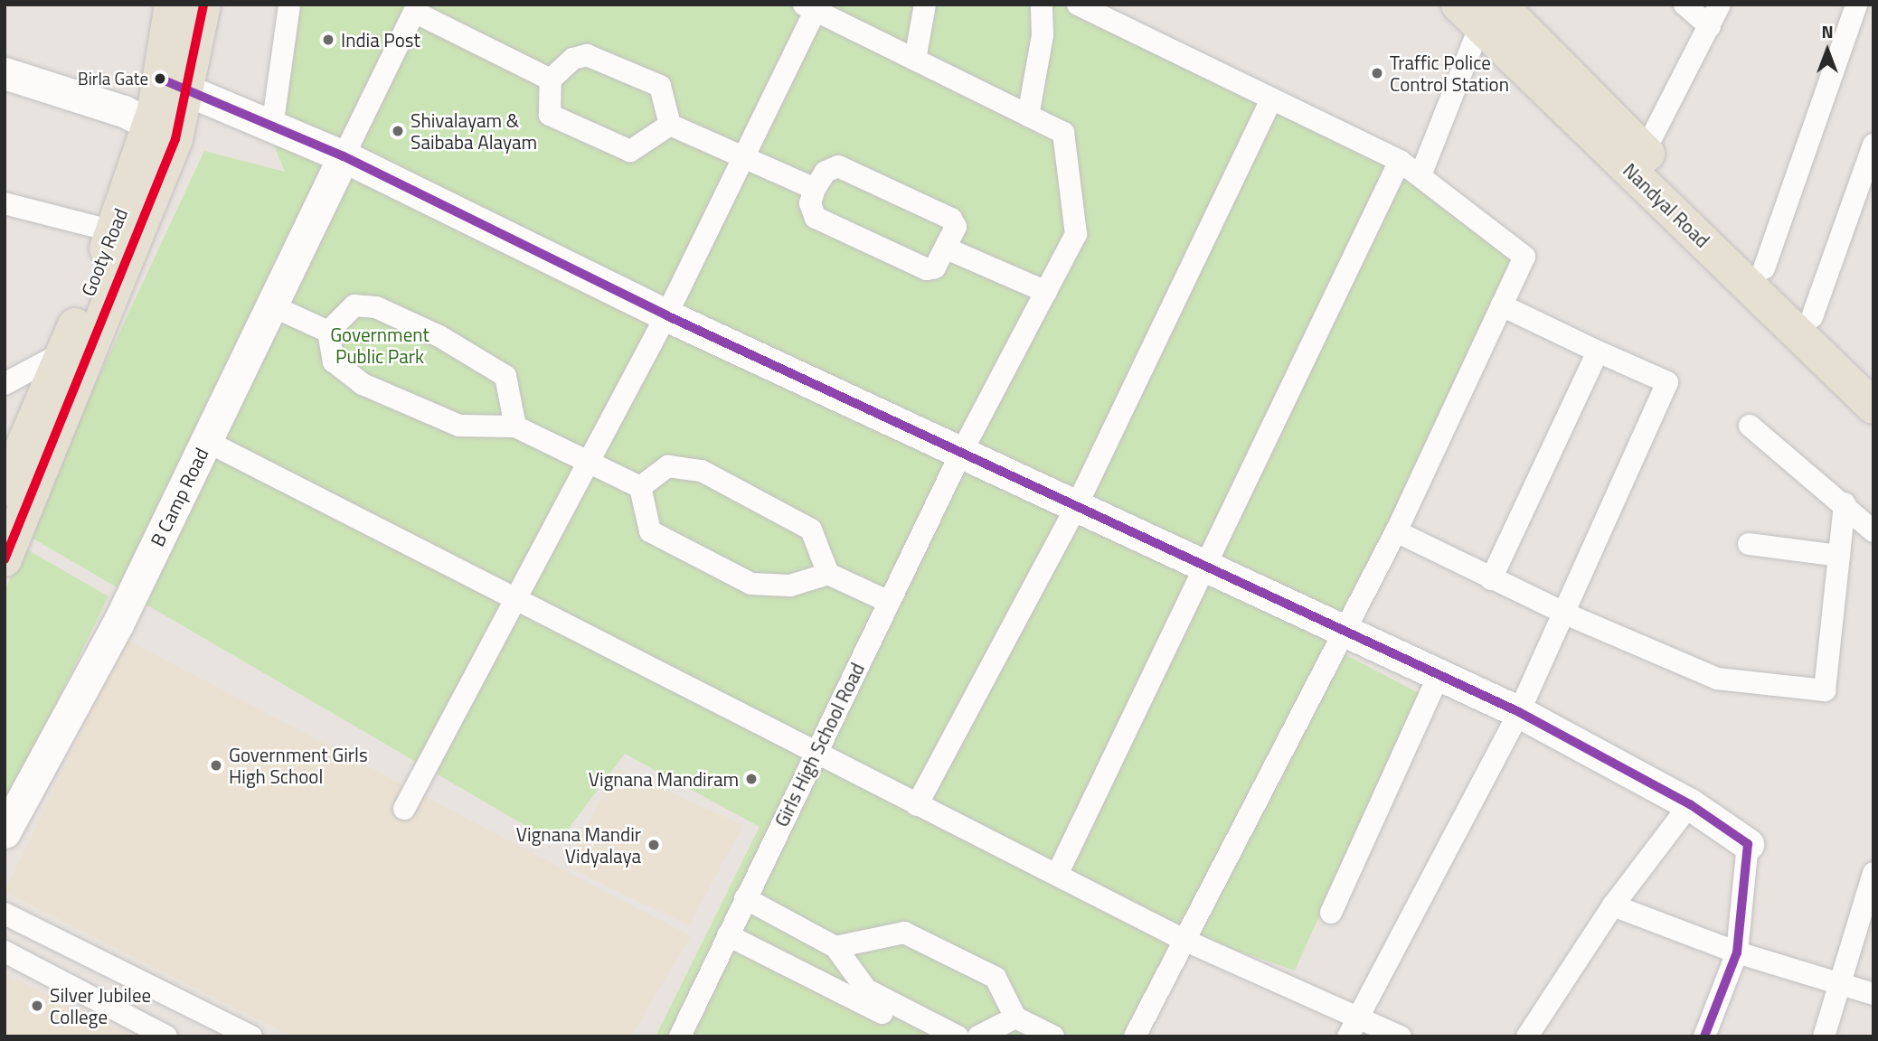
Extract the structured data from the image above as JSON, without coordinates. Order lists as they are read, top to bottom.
{
  "streets": {
    "main road": ["Nandyal Road", "Gooty Road"],
    "street": ["B Camp Road", "Girls High School Road"]
  },
  "parks": ["Government Public Park"],
  "places": [
    "India Post",
    "Traffic Police Control Station",
    "Birla Gate",
    "Shivalayam & Saibaba Alayam",
    "Government Girls High School",
    "Vignana Mandiram",
    "Vignana Mandir Vidyalaya",
    "Silver Jubilee College"
  ],
  "north": "top"
}
